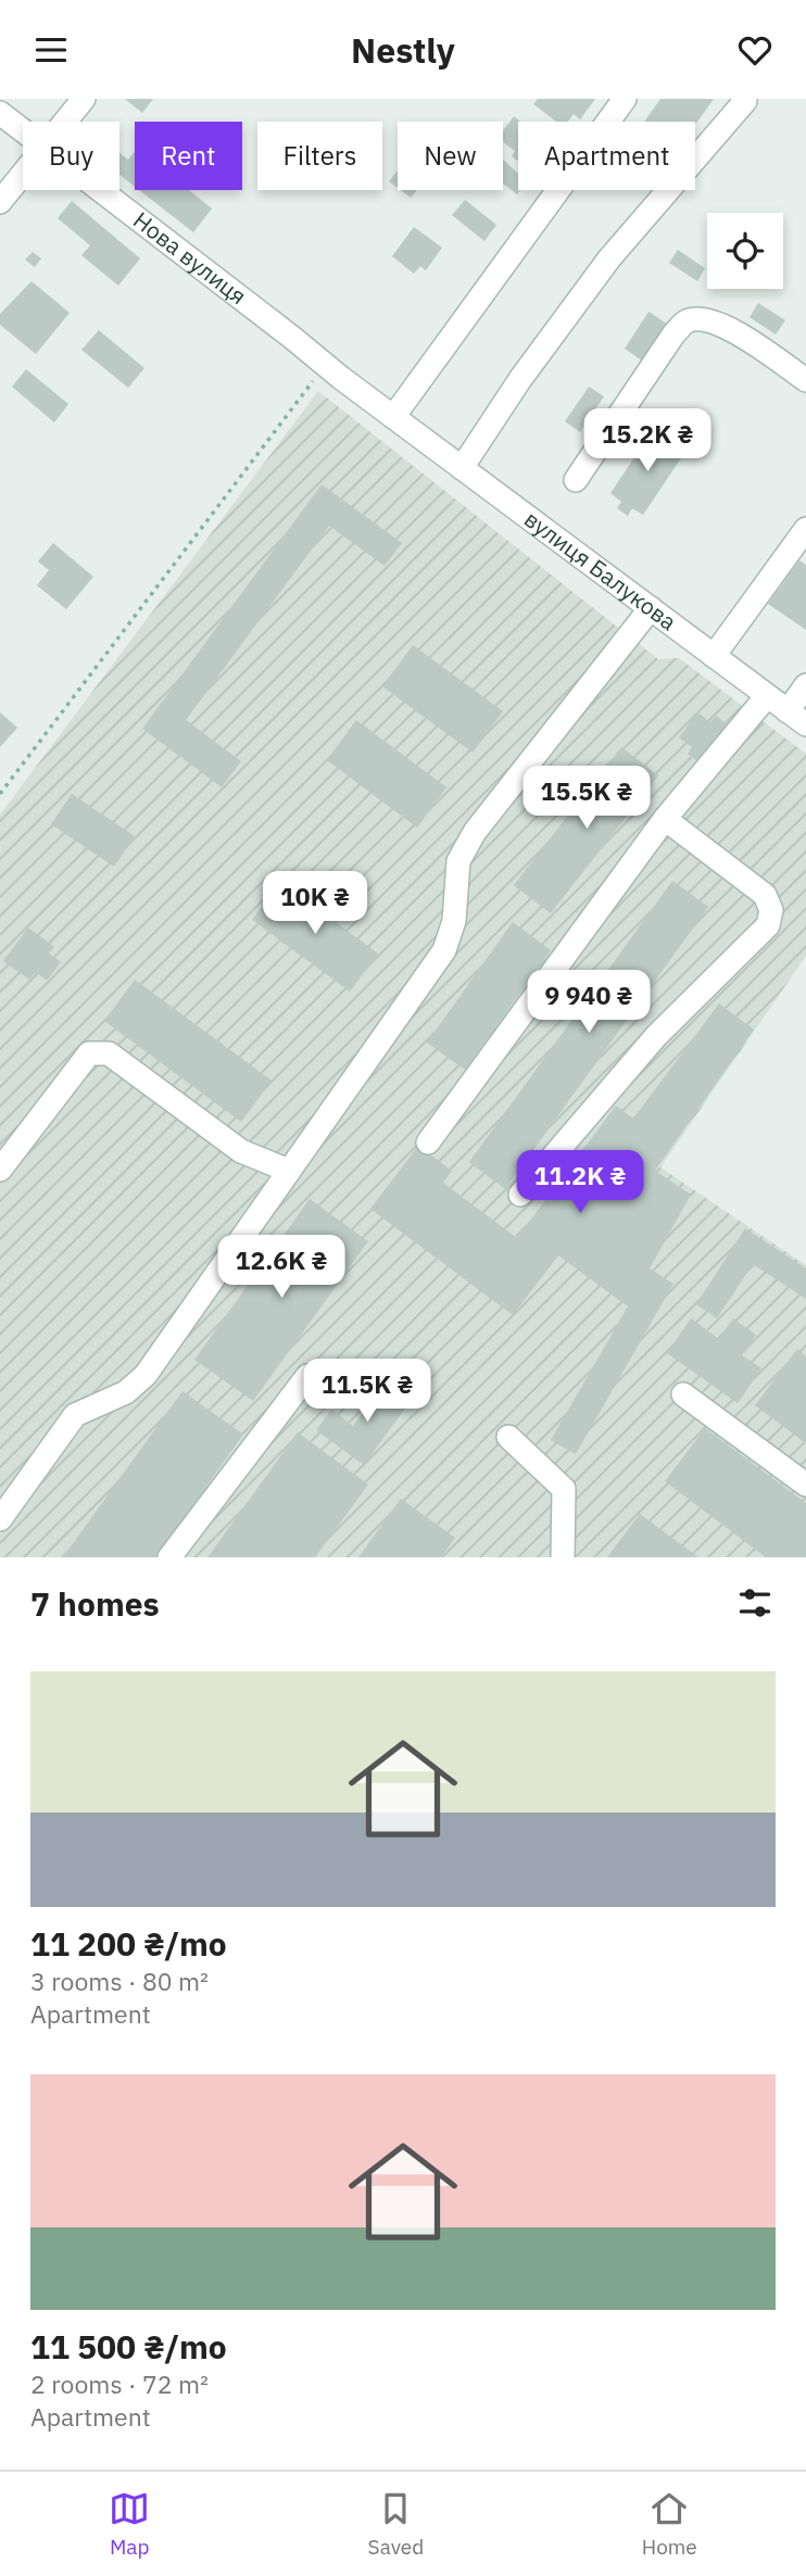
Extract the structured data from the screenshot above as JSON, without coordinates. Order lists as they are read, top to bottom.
{
  "streets": {
    "street": ["Нова вулиця", "вулиця Балукова"]
  },
  "crossings": [
    ["Нова вулиця", "вулиця Балукова"]
  ],
  "page": {
    "header": "Nestly",
    "chip": [
      "Buy",
      "Rent",
      "Filters",
      "New",
      "Apartment"
    ],
    "price": [
      "15.2K ₴",
      "15.5K ₴",
      "10K ₴",
      "9 940 ₴",
      "11.2K ₴",
      "12.6K ₴",
      "11.5K ₴"
    ],
    "heading": "7 homes",
    "list": [
      {
        "name": "11 200 ₴/mo",
        "note": "3 rooms · 80 m² · Apartment"
      },
      {
        "name": "11 500 ₴/mo",
        "note": "2 rooms · 72 m² · Apartment"
      }
    ],
    "tabs": ["Map", "Saved", "Home"]
  }
}
